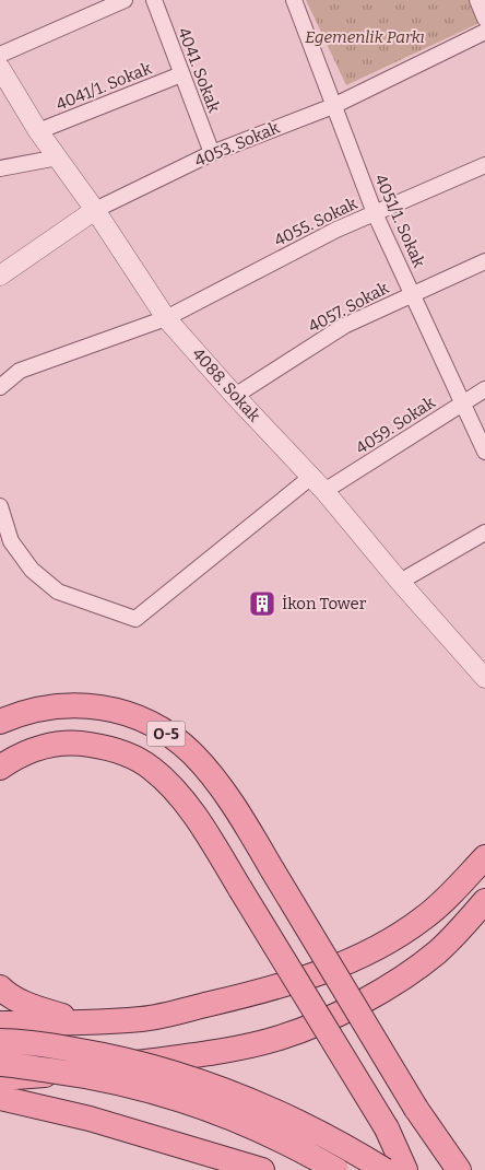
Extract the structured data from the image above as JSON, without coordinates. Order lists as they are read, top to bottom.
{
  "streets": {
    "main road": ["O-5"],
    "street": [
      "4041. Sokak",
      "4041/1. Sokak",
      "4053. Sokak",
      "4051/1. Sokak",
      "4055. Sokak",
      "4057. Sokak",
      "4088. Sokak",
      "4059. Sokak"
    ]
  },
  "crossings": [
    ["4041. Sokak", "4041/1. Sokak"],
    ["4041. Sokak", "4053. Sokak"],
    ["4041/1. Sokak", "4088. Sokak"],
    ["4053. Sokak", "4051/1. Sokak"],
    ["4053. Sokak", "4088. Sokak"],
    ["4051/1. Sokak", "4055. Sokak"],
    ["4051/1. Sokak", "4057. Sokak"],
    ["4051/1. Sokak", "4059. Sokak"],
    ["4055. Sokak", "4088. Sokak"],
    ["4057. Sokak", "4088. Sokak"],
    ["4088. Sokak", "4059. Sokak"]
  ],
  "parks": ["Egemenlik Parkı"],
  "places": {
    "building": ["İkon Tower"]
  }
}
